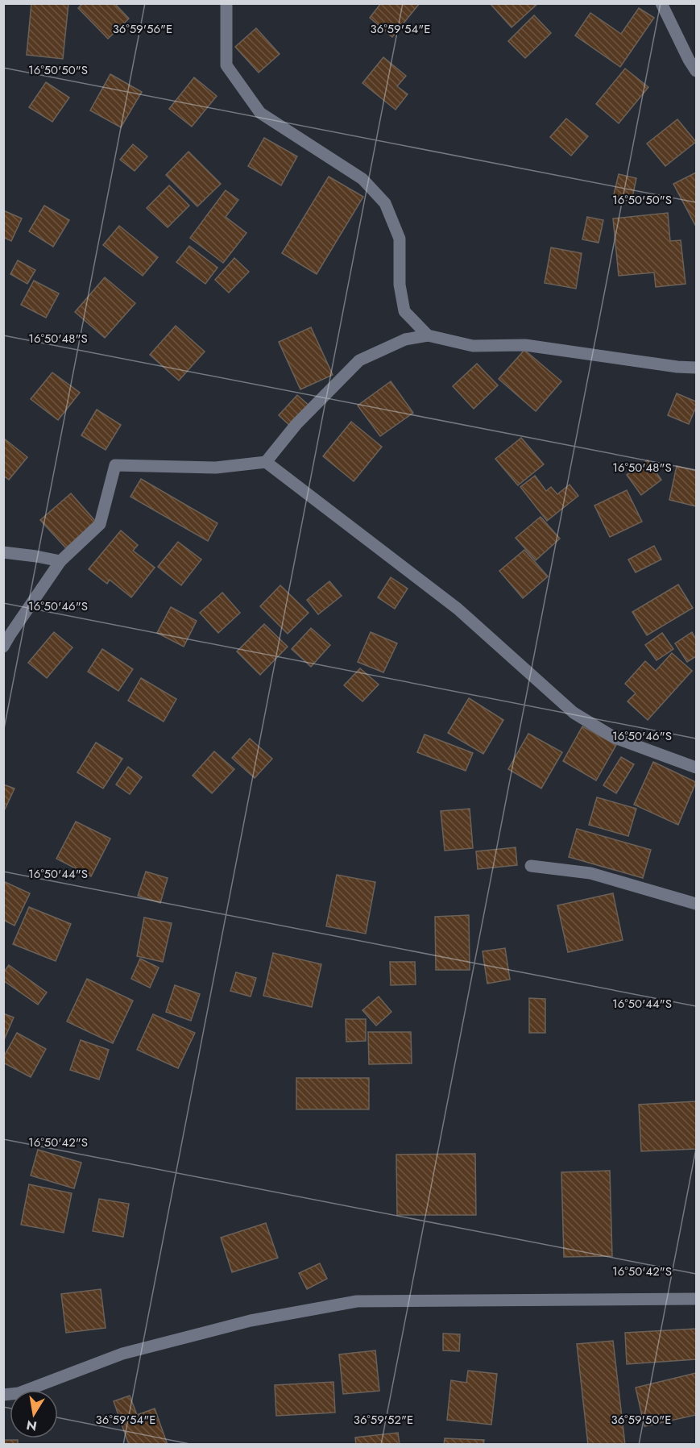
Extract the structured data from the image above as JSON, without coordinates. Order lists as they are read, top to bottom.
{
  "north": "bottom",
  "coordinates": [
    "36°59'54\"E",
    "36°59'56\"E",
    "16°50'50\"S",
    "16°50'48\"S",
    "16°50'46\"S",
    "16°50'44\"S",
    "16°50'42\"S",
    "36°59'52\"E",
    "36°59'50\"E"
  ]
}
